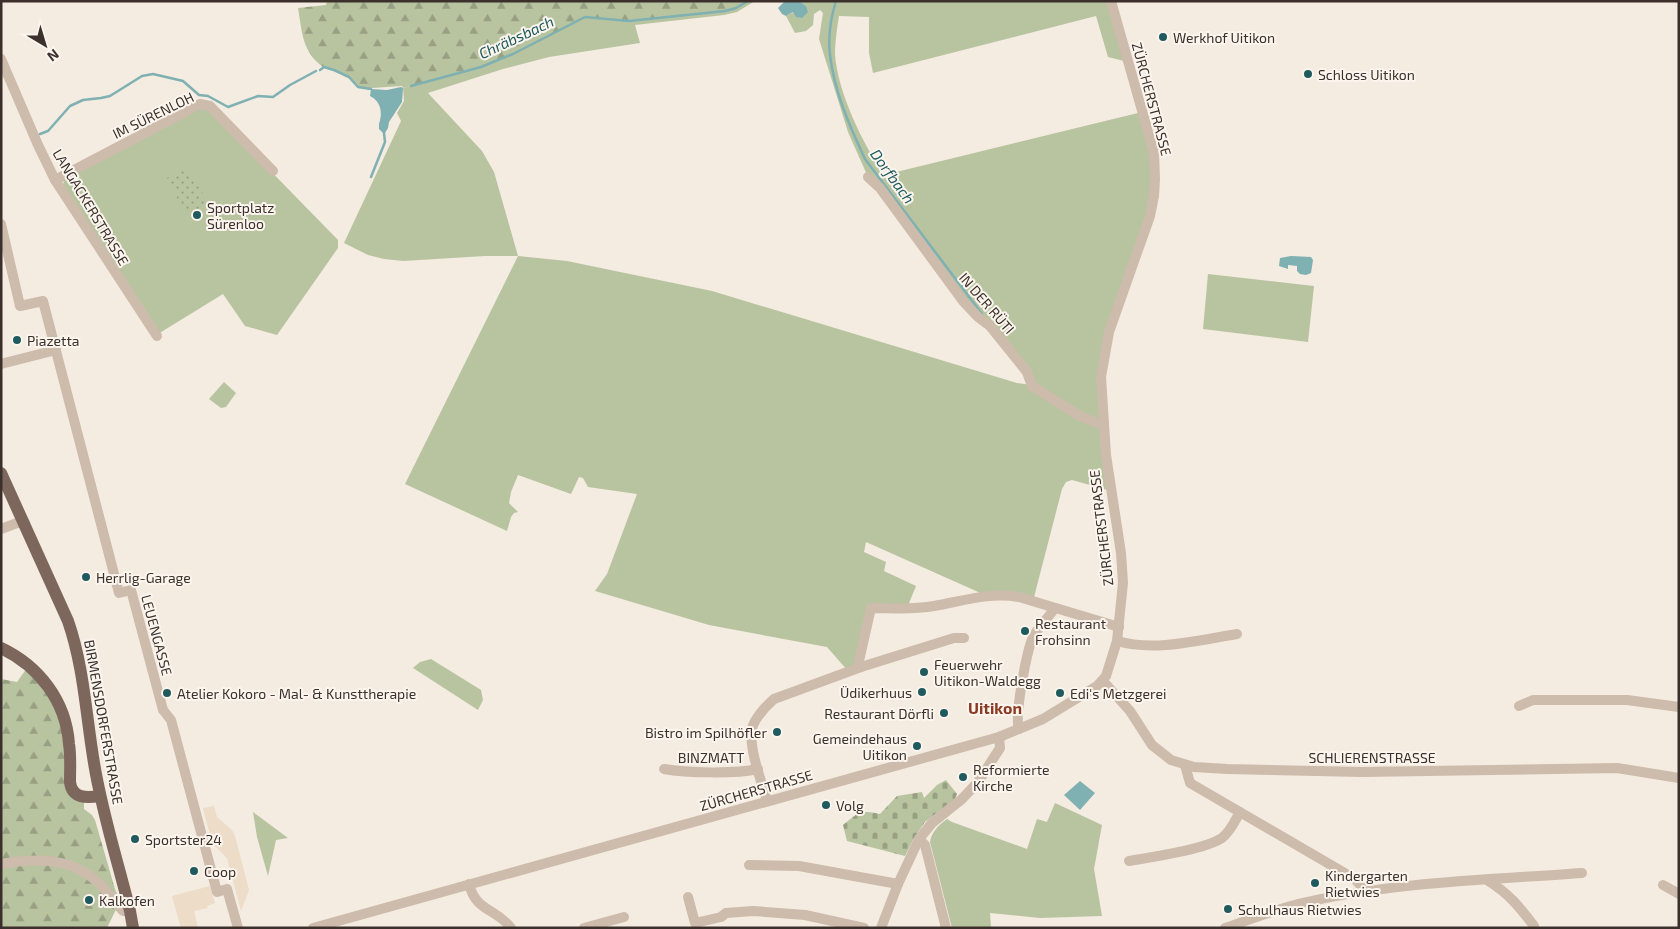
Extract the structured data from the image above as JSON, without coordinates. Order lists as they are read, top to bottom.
{
  "streets": {
    "main road": ["BIRMENSDORFERSTRASSE"],
    "street": [
      "ZÜRCHERSTRASSE",
      "IM SÜRENLOH",
      "LANGACKERSTRASSE",
      "IN DER RÜTI",
      "LEUENGASSE",
      "BINZMATT",
      "SCHLIERENSTRASSE"
    ]
  },
  "crossings": [
    ["ZÜRCHERSTRASSE", "IN DER RÜTI"],
    ["ZÜRCHERSTRASSE", "SCHLIERENSTRASSE"],
    ["IM SÜRENLOH", "LANGACKERSTRASSE"]
  ],
  "districts": ["Uitikon"],
  "water": ["Chräbsbach", "Dorfbach"],
  "places": [
    "Werkhof Uitikon",
    "Schloss Uitikon",
    "Sportplatz Sürenloo",
    "Piazetta",
    "Herrlig-Garage",
    "Restaurant Frohsinn",
    "Feuerwehr Uitikon-Waldegg",
    "Üdikerhuus",
    "Atelier Kokoro - Mal- & Kunsttherapie",
    "Edi's Metzgerei",
    "Restaurant Dörfli",
    "Bistro im Spilhöfler",
    "Gemeindehaus Uitikon",
    "Reformierte Kirche",
    "Volg",
    "Sportster24",
    "Coop",
    "Kindergarten Rietwies",
    "Kalkofen",
    "Schulhaus Rietwies"
  ],
  "north": "bottom right"
}
